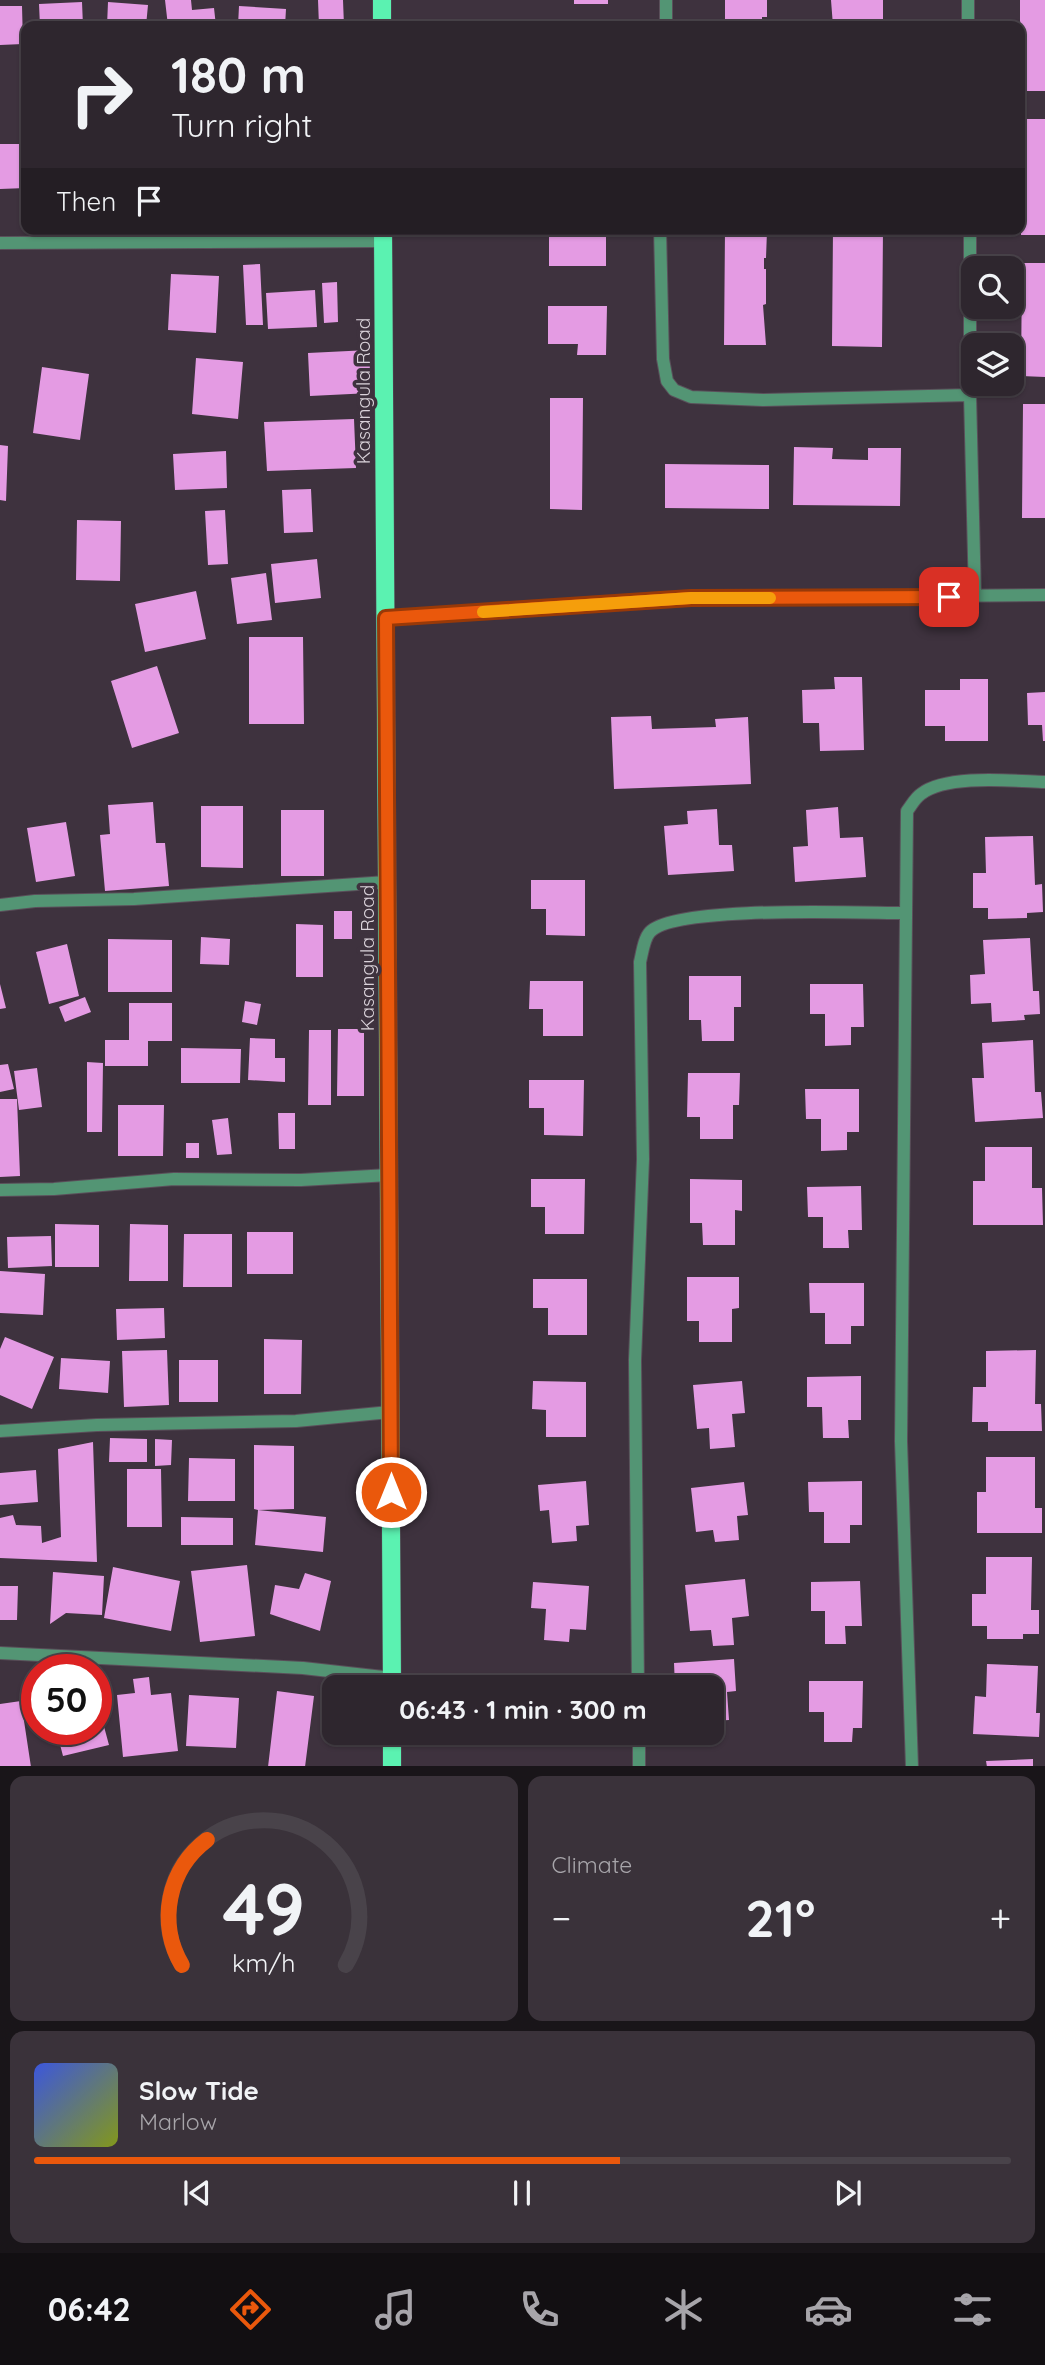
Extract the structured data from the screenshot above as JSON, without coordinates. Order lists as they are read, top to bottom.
{
  "streets": {
    "main road": ["Kasangula Road"]
  },
  "page": {
    "turn": ["180 m", "Turn right"],
    "then": "Then",
    "limit": "50",
    "trip": "06:43 · 1 min · 300 m",
    "tile": "Climate",
    "heat": ["−", "21°", "+"],
    "song": ["Slow Tide", "Marlow"],
    "tabs": "06:42",
    "gauge": ["49", "km/h"]
  }
}
